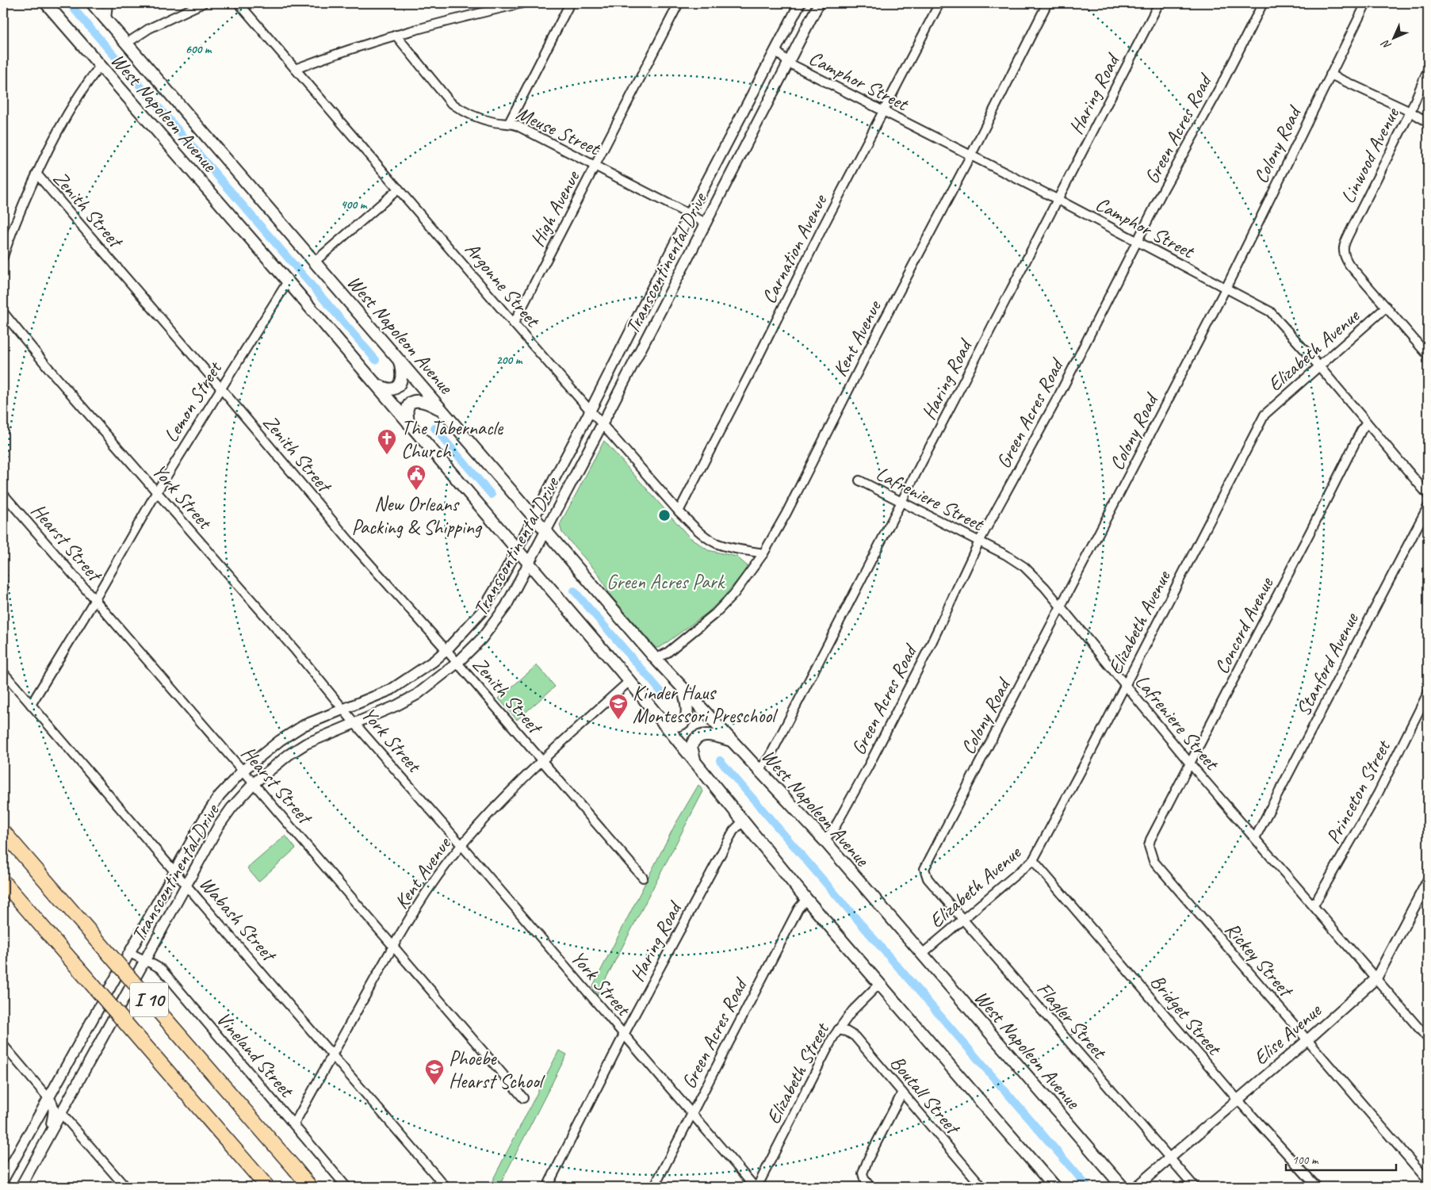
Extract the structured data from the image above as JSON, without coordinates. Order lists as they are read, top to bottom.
{
  "streets": {
    "highway": ["I 10"],
    "main road": ["West Napoleon Avenue"],
    "street": [
      "Camphor Street",
      "Haring Road",
      "Green Acres Road",
      "Meuse Street",
      "Colony Road",
      "Linwood Avenue",
      "Zenith Street",
      "High Avenue",
      "Carnation Avenue",
      "Transcontinental Drive",
      "Argonne Street",
      "Kent Avenue",
      "Elizabeth Avenue",
      "Lemon Street",
      "York Street",
      "Lafreniere Street",
      "Hearst Street",
      "Concord Avenue",
      "Stanford Avenue",
      "Princeton Street",
      "Wabash Street",
      "Rickey Street",
      "Bridget Street",
      "Flagler Street",
      "Elise Avenue",
      "Vineland Street",
      "Elizabeth Street",
      "Boutall Street"
    ]
  },
  "crossings": [
    ["Camphor Street", "Haring Road"],
    ["Camphor Street", "Green Acres Road"],
    ["Camphor Street", "Colony Road"],
    ["Camphor Street", "Carnation Avenue"],
    ["Camphor Street", "Transcontinental Drive"],
    ["Camphor Street", "Kent Avenue"],
    ["Camphor Street", "Elizabeth Avenue"],
    ["Camphor Street", "Concord Avenue"],
    ["Haring Road", "West Napoleon Avenue"],
    ["Haring Road", "York Street"],
    ["Haring Road", "Lafreniere Street"],
    ["West Napoleon Avenue", "Green Acres Road"],
    ["West Napoleon Avenue", "Transcontinental Drive"],
    ["West Napoleon Avenue", "Kent Avenue"],
    ["West Napoleon Avenue", "Elizabeth Avenue"],
    ["West Napoleon Avenue", "Lemon Street"],
    ["West Napoleon Avenue", "Elizabeth Street"],
    ["Green Acres Road", "York Street"],
    ["Green Acres Road", "Lafreniere Street"],
    ["Meuse Street", "High Avenue"],
    ["Meuse Street", "Transcontinental Drive"],
    ["Colony Road", "Lafreniere Street"],
    ["Colony Road", "Flagler Street"],
    ["Linwood Avenue", "Elizabeth Avenue"],
    ["Zenith Street", "Transcontinental Drive"],
    ["Zenith Street", "Kent Avenue"],
    ["Zenith Street", "Lemon Street"],
    ["High Avenue", "Argonne Street"],
    ["Carnation Avenue", "Argonne Street"],
    ["Transcontinental Drive", "Argonne Street"],
    ["Transcontinental Drive", "York Street"],
    ["Transcontinental Drive", "Hearst Street"],
    ["Transcontinental Drive", "Wabash Street"],
    ["Transcontinental Drive", "Vineland Street"],
    ["Argonne Street", "Kent Avenue"],
    ["Kent Avenue", "York Street"],
    ["Kent Avenue", "Hearst Street"],
    ["Kent Avenue", "Wabash Street"],
    ["Kent Avenue", "Vineland Street"],
    ["Elizabeth Avenue", "Lafreniere Street"],
    ["Elizabeth Avenue", "Bridget Street"],
    ["Elizabeth Avenue", "Flagler Street"],
    ["Lemon Street", "York Street"],
    ["Lemon Street", "Hearst Street"],
    ["Lemon Street", "Wabash Street"],
    ["York Street", "Elizabeth Street"],
    ["Lafreniere Street", "Concord Avenue"],
    ["Lafreniere Street", "Stanford Avenue"],
    ["Lafreniere Street", "Princeton Street"],
    ["Lafreniere Street", "Elise Avenue"],
    ["Concord Avenue", "Rickey Street"],
    ["Rickey Street", "Elise Avenue"],
    ["Bridget Street", "Elise Avenue"],
    ["Flagler Street", "Elise Avenue"],
    ["Elizabeth Street", "Boutall Street"]
  ],
  "parks": ["Green Acres Park"],
  "places": {
    "church": ["The Tabernacle Church"],
    "public building": ["New Orleans Packing & Shipping"],
    "school or university": ["Kinder Haus Montessori Preschool", "Phoebe Hearst School"]
  },
  "scale_bar": "100 m",
  "north": "bottom left",
  "rings": ["600 m", "400 m", "200 m"]
}
